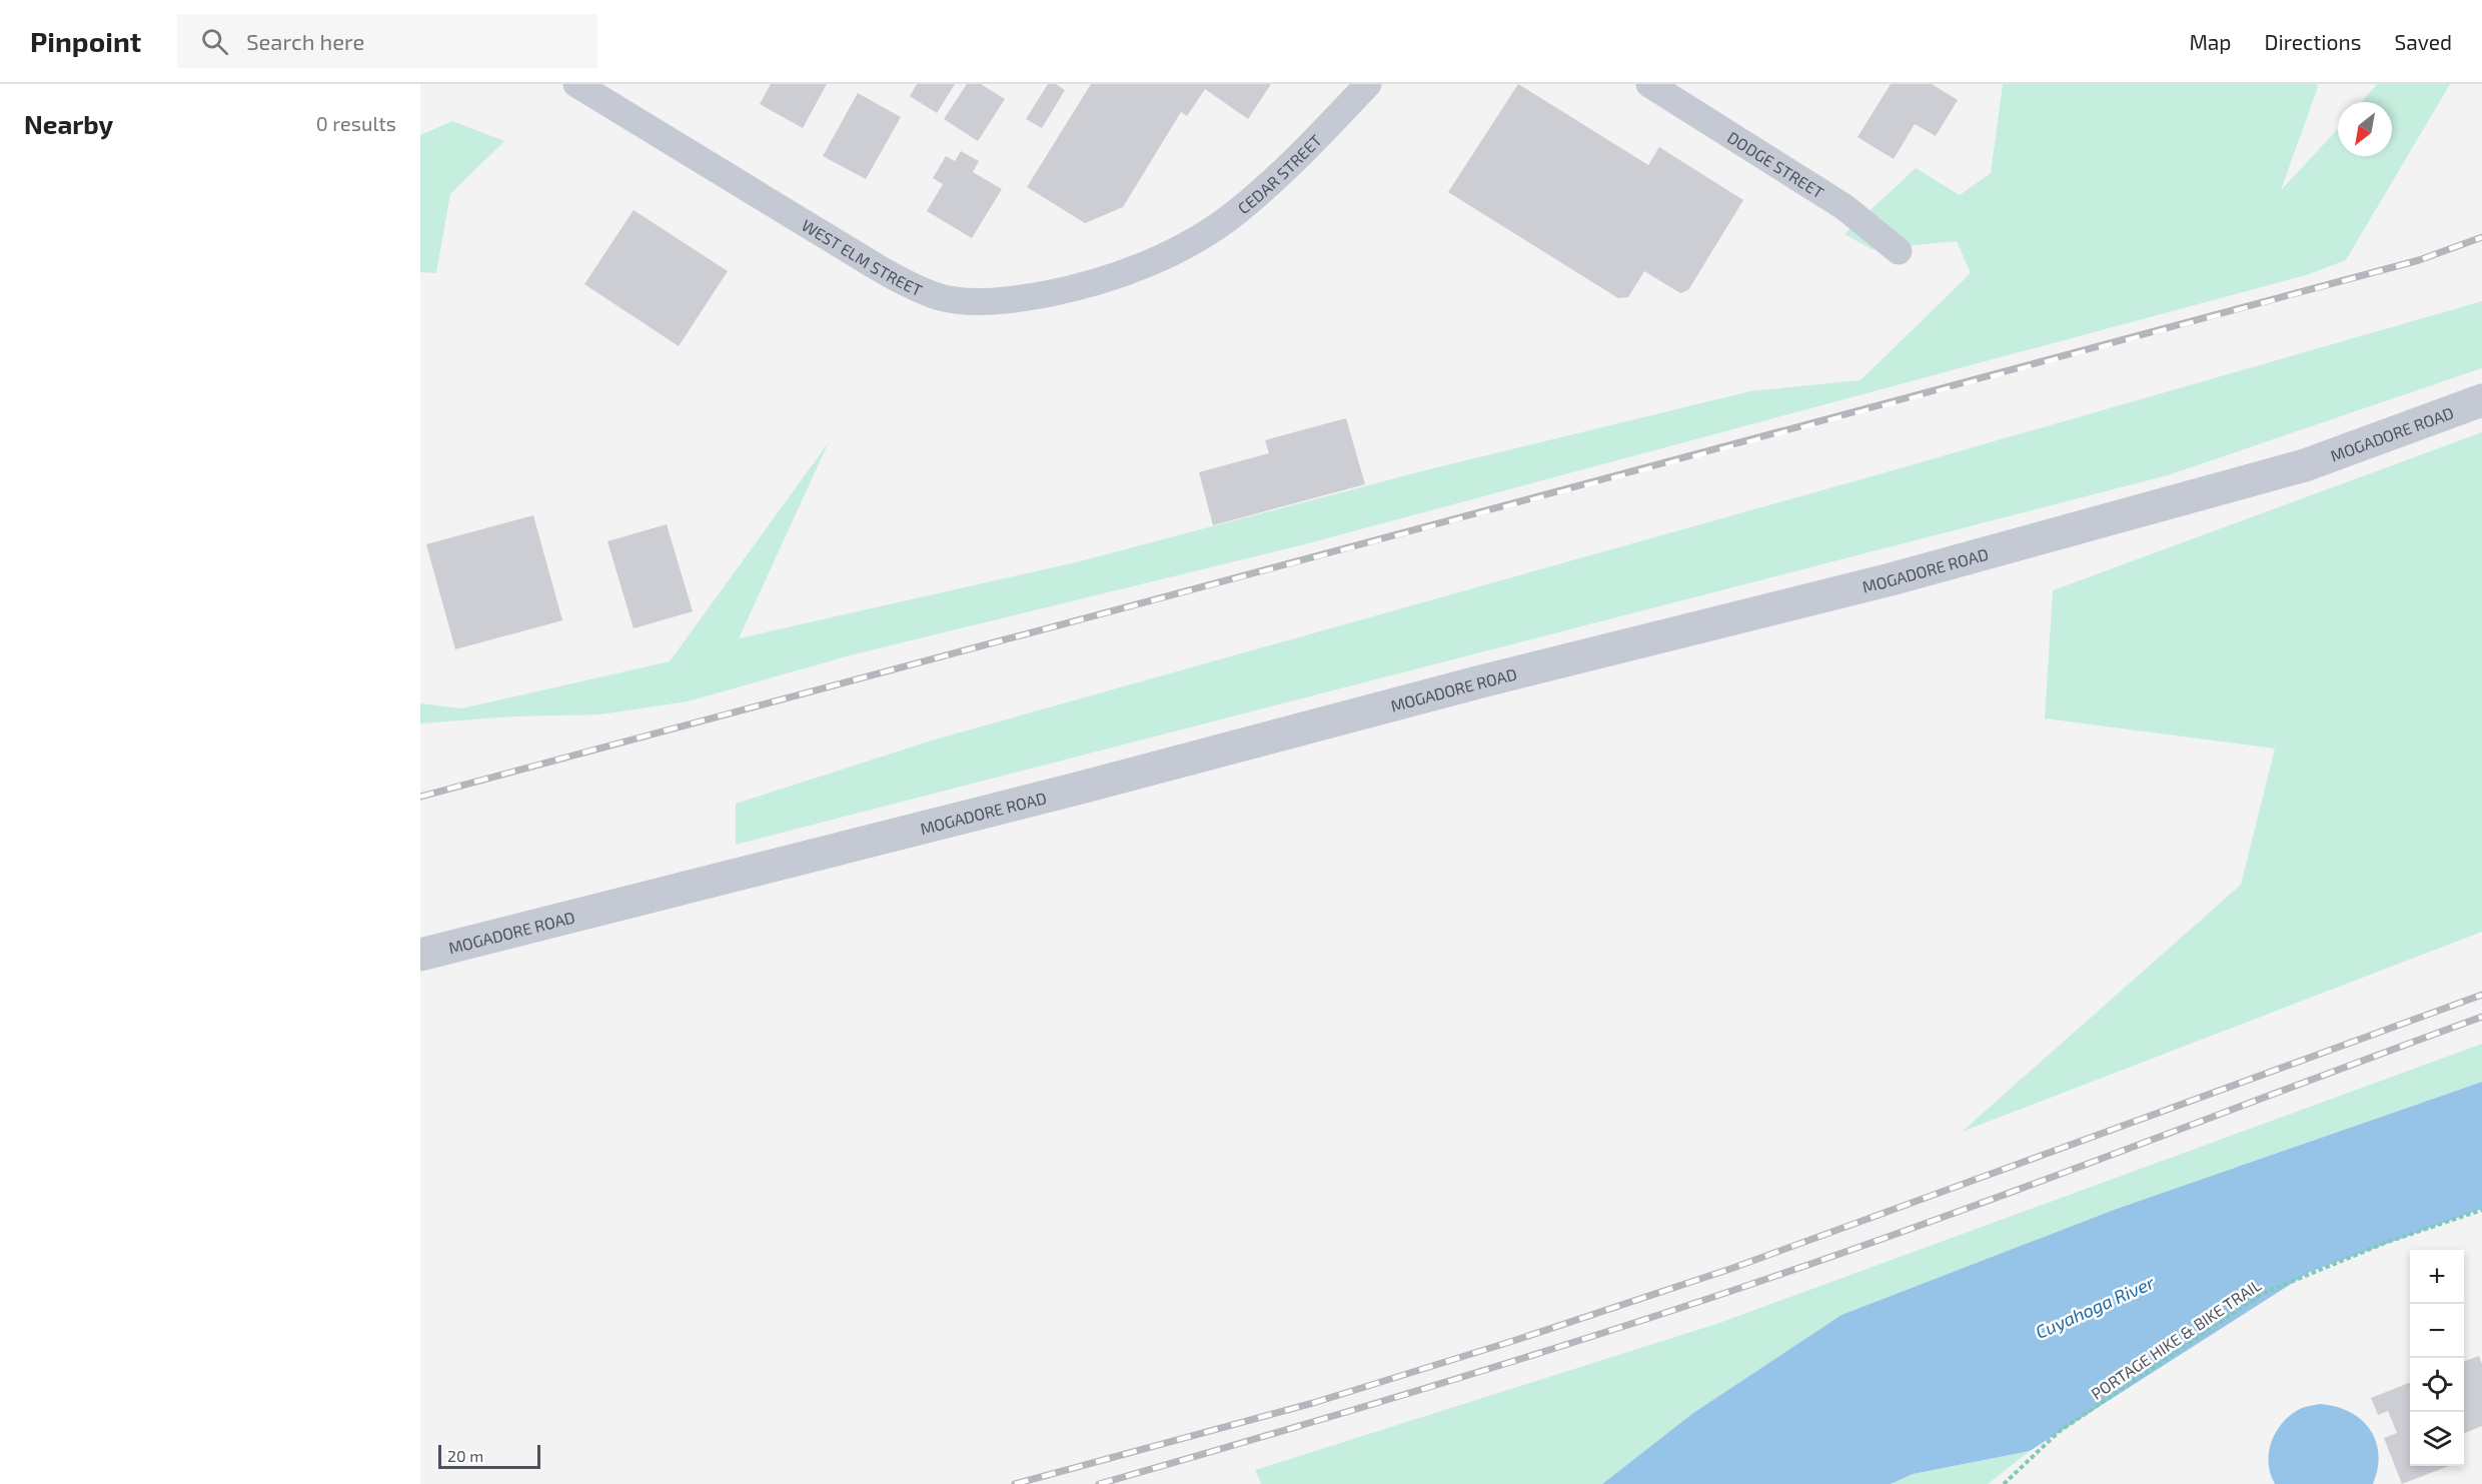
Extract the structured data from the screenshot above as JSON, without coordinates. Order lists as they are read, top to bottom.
{
  "streets": {
    "street": [
      "DODGE STREET",
      "CEDAR STREET",
      "WEST ELM STREET",
      "MOGADORE ROAD"
    ],
    "path": ["PORTAGE HIKE & BIKE TRAIL"]
  },
  "crossings": [
    ["CEDAR STREET", "WEST ELM STREET"]
  ],
  "water": ["Cuyahoga River"],
  "scale_bar": "20 m",
  "north": "bottom left",
  "page": {
    "header": "Pinpoint",
    "search": "Search here",
    "nav": ["Map", "Directions", "Saved"],
    "heading": ["Nearby", "0 results"],
    "map_buttons": ["+", "−"],
    "scale": "20 m"
  }
}
